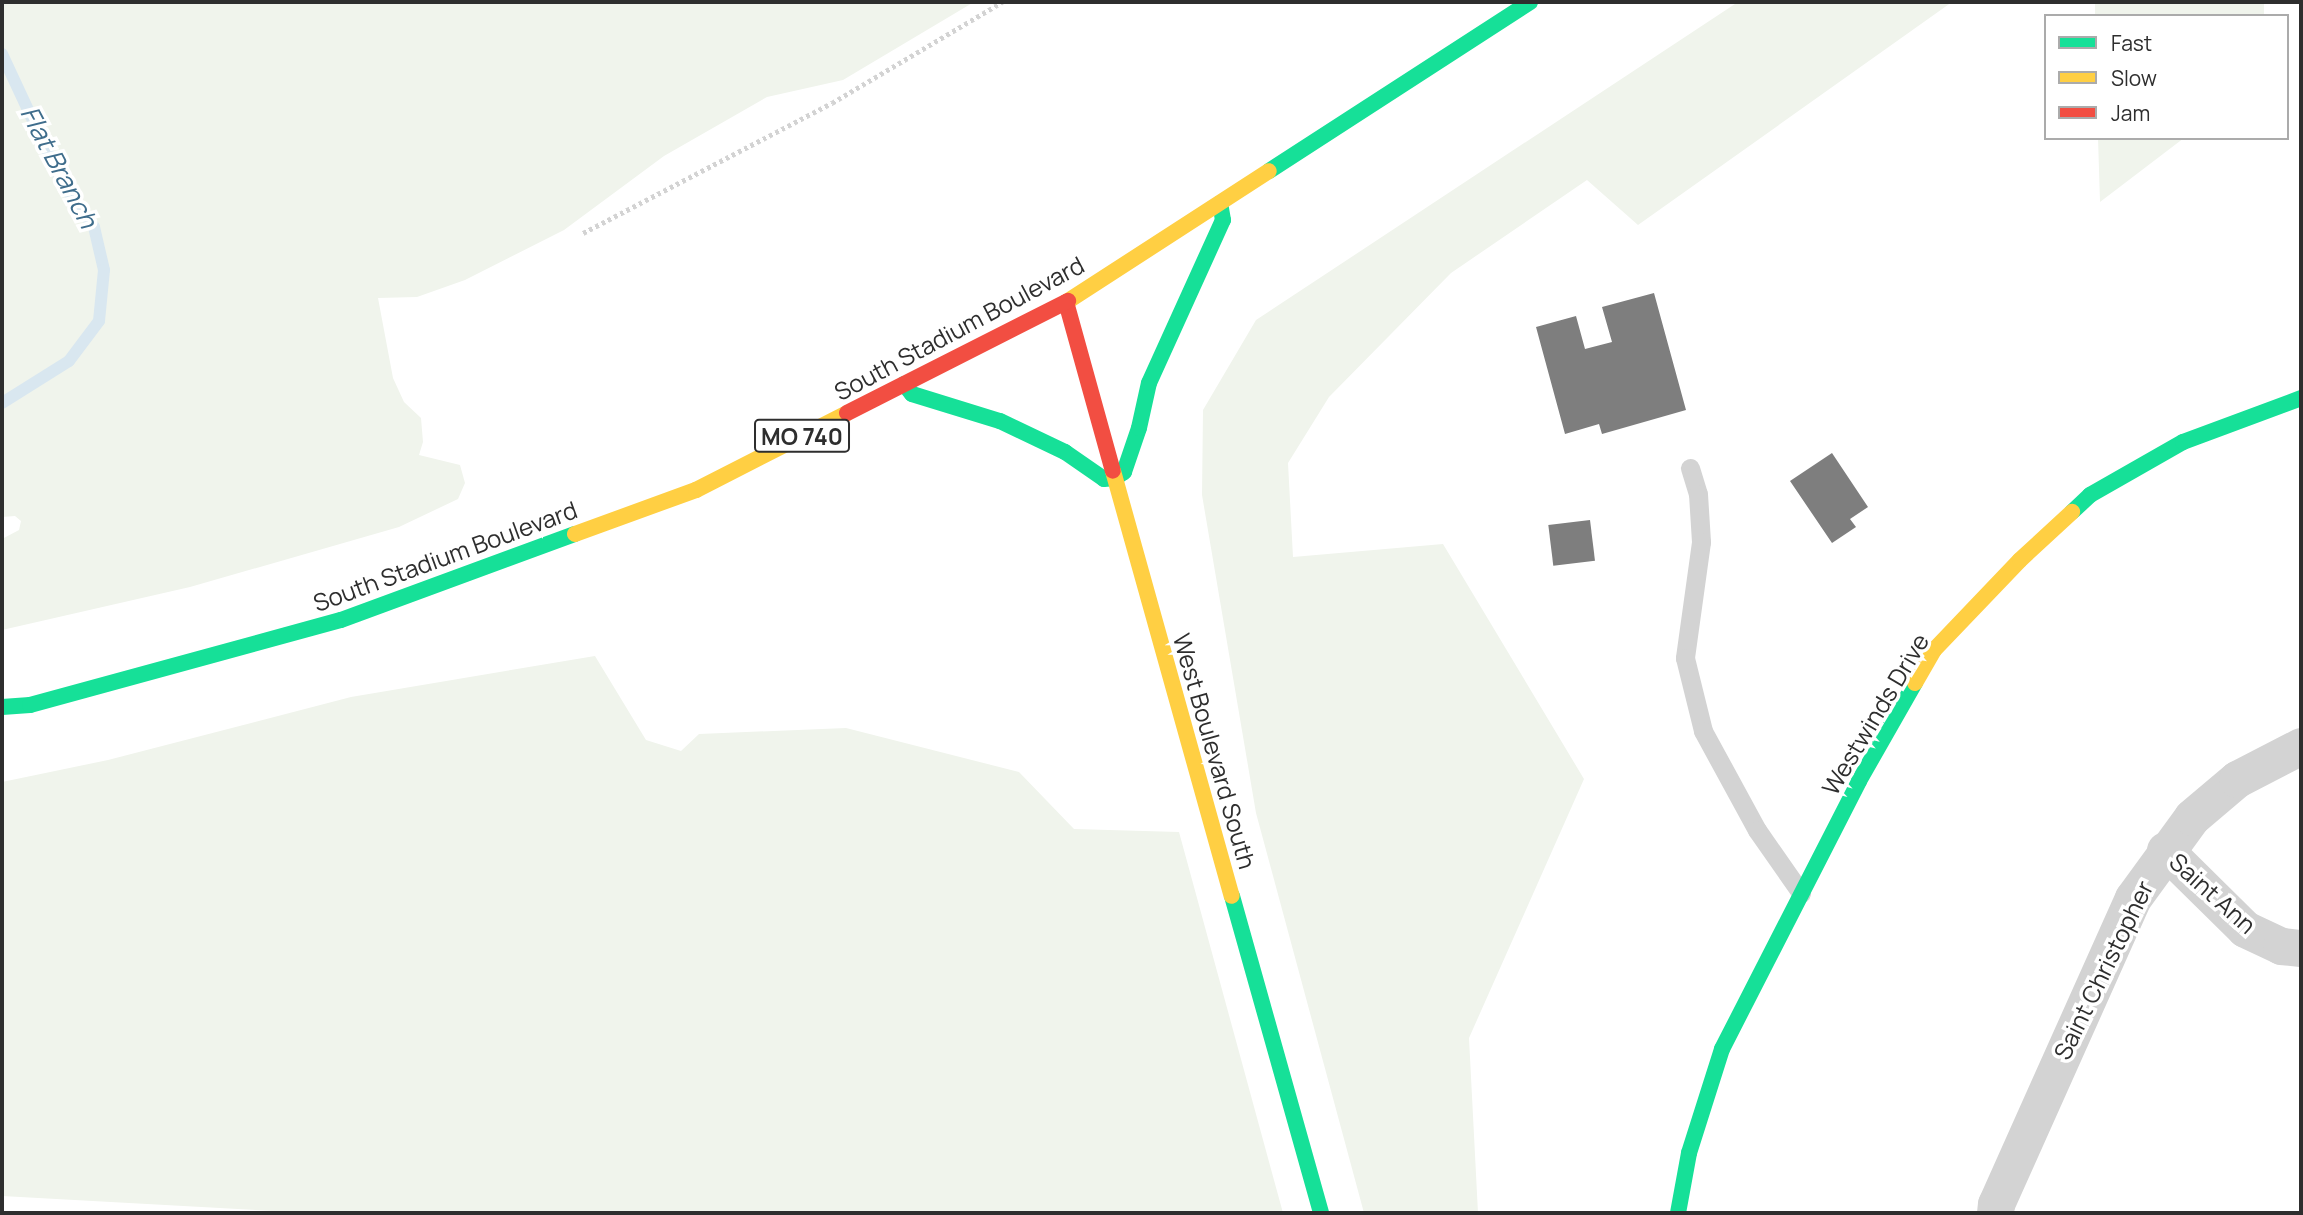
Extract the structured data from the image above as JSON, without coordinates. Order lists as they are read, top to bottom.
{
  "streets": {
    "main road": [
      "South Stadium Boulevard",
      "MO 740",
      "Westwinds Drive",
      "West Boulevard South"
    ],
    "street": ["Saint Ann", "Saint Christopher"]
  },
  "crossings": [
    ["South Stadium Boulevard", "West Boulevard South"],
    ["Saint Ann", "Saint Christopher"]
  ],
  "water": ["Flat Branch"],
  "legend": ["Fast", "Slow", "Jam"]
}
